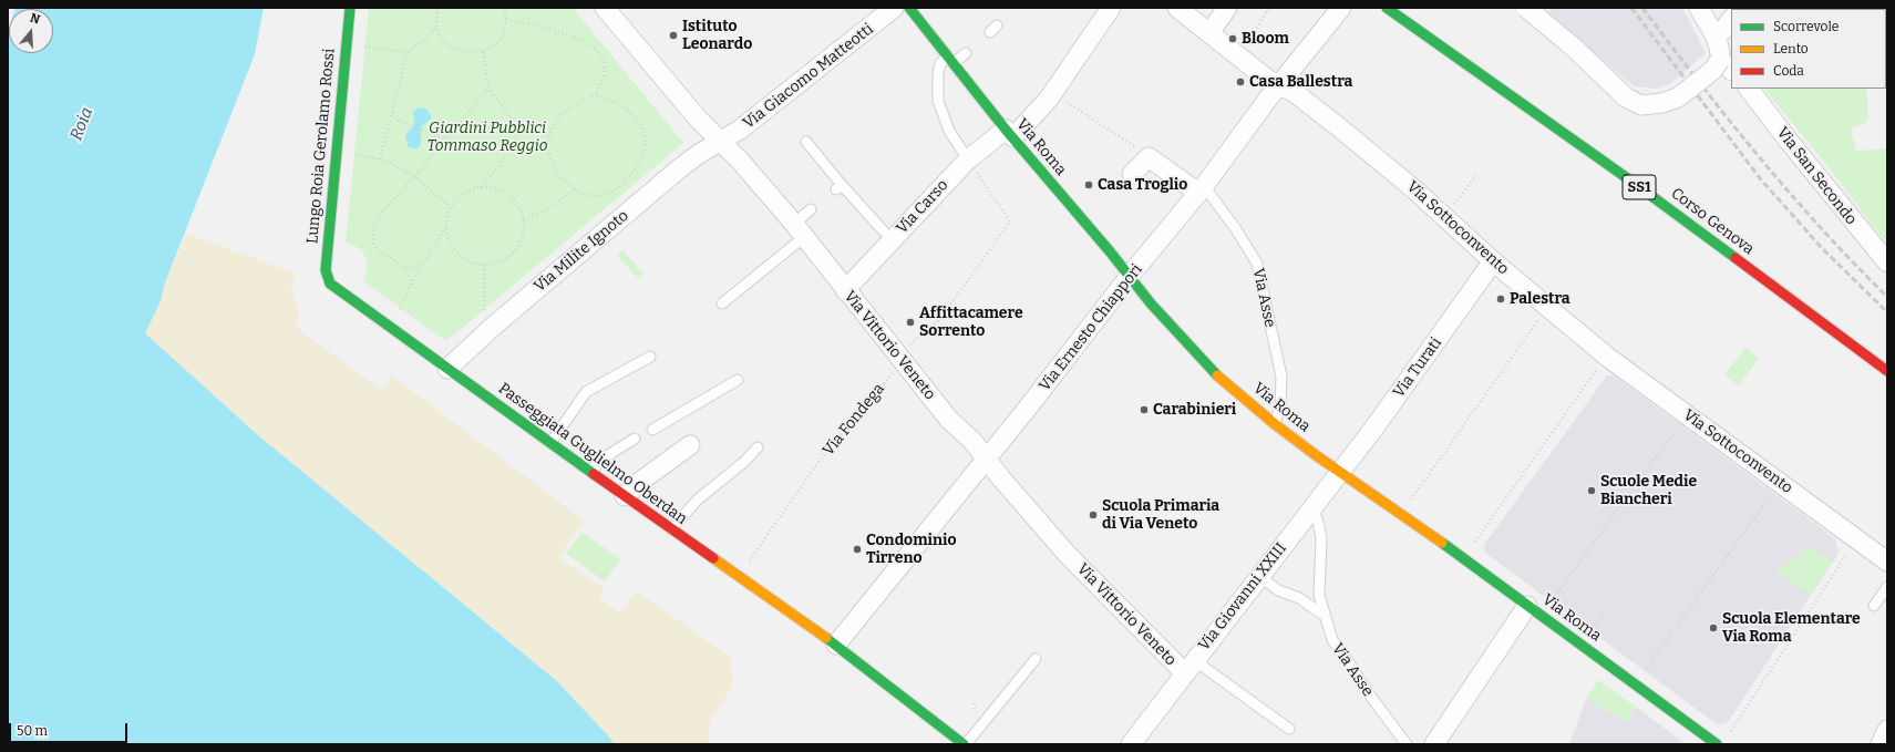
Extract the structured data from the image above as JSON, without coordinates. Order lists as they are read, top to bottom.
{
  "streets": {
    "street": [
      "Via Giacomo Matteotti",
      "Lungo Roia Gerolamo Rossi",
      "Via Roma",
      "Via San Secondo",
      "SS1",
      "Via Carso",
      "Corso Genova",
      "Via Sottoconvento",
      "Via Milite Ignoto",
      "Via Asse",
      "Via Ernesto Chiappori",
      "Via Vittorio Veneto",
      "Via Turati",
      "Passeggiata Guglielmo Oberdan",
      "Via Giovanni XXIII"
    ],
    "path": ["Via Fondega"]
  },
  "crossings": [
    ["Via Giacomo Matteotti", "Via Milite Ignoto"],
    ["Via Giacomo Matteotti", "Via Vittorio Veneto"],
    ["Lungo Roia Gerolamo Rossi", "Passeggiata Guglielmo Oberdan"],
    ["Via Roma", "Via Carso"],
    ["Via Roma", "Via Asse"],
    ["Via Roma", "Via Ernesto Chiappori"],
    ["Via Roma", "Via Turati"],
    ["Via Roma", "Via Giovanni XXIII"],
    ["Via Carso", "Via Vittorio Veneto"],
    ["Via Carso", "Via Fondega"],
    ["Via Sottoconvento", "Via Ernesto Chiappori"],
    ["Via Sottoconvento", "Via Turati"],
    ["Via Milite Ignoto", "Via Vittorio Veneto"],
    ["Via Milite Ignoto", "Passeggiata Guglielmo Oberdan"],
    ["Via Asse", "Via Ernesto Chiappori"],
    ["Via Asse", "Via Giovanni XXIII"],
    ["Via Ernesto Chiappori", "Via Vittorio Veneto"],
    ["Via Ernesto Chiappori", "Passeggiata Guglielmo Oberdan"],
    ["Via Vittorio Veneto", "Via Fondega"],
    ["Via Vittorio Veneto", "Via Giovanni XXIII"],
    ["Via Turati", "Via Giovanni XXIII"],
    ["Via Fondega", "Passeggiata Guglielmo Oberdan"]
  ],
  "water": ["Roia"],
  "parks": ["Giardini Pubblici Tommaso Reggio"],
  "places": [
    "Istituto Leonardo",
    "Bloom",
    "Casa Ballestra",
    "Casa Troglio",
    "Palestra",
    "Affittacamere Sorrento",
    "Carabinieri",
    "Scuole Medie Biancheri",
    "Scuola Primaria di Via Veneto",
    "Condominio Tirreno",
    "Scuola Elementare Via Roma"
  ],
  "legend": ["Scorrevole", "Lento", "Coda"],
  "scale_bar": "50 m",
  "north": "top"
}
